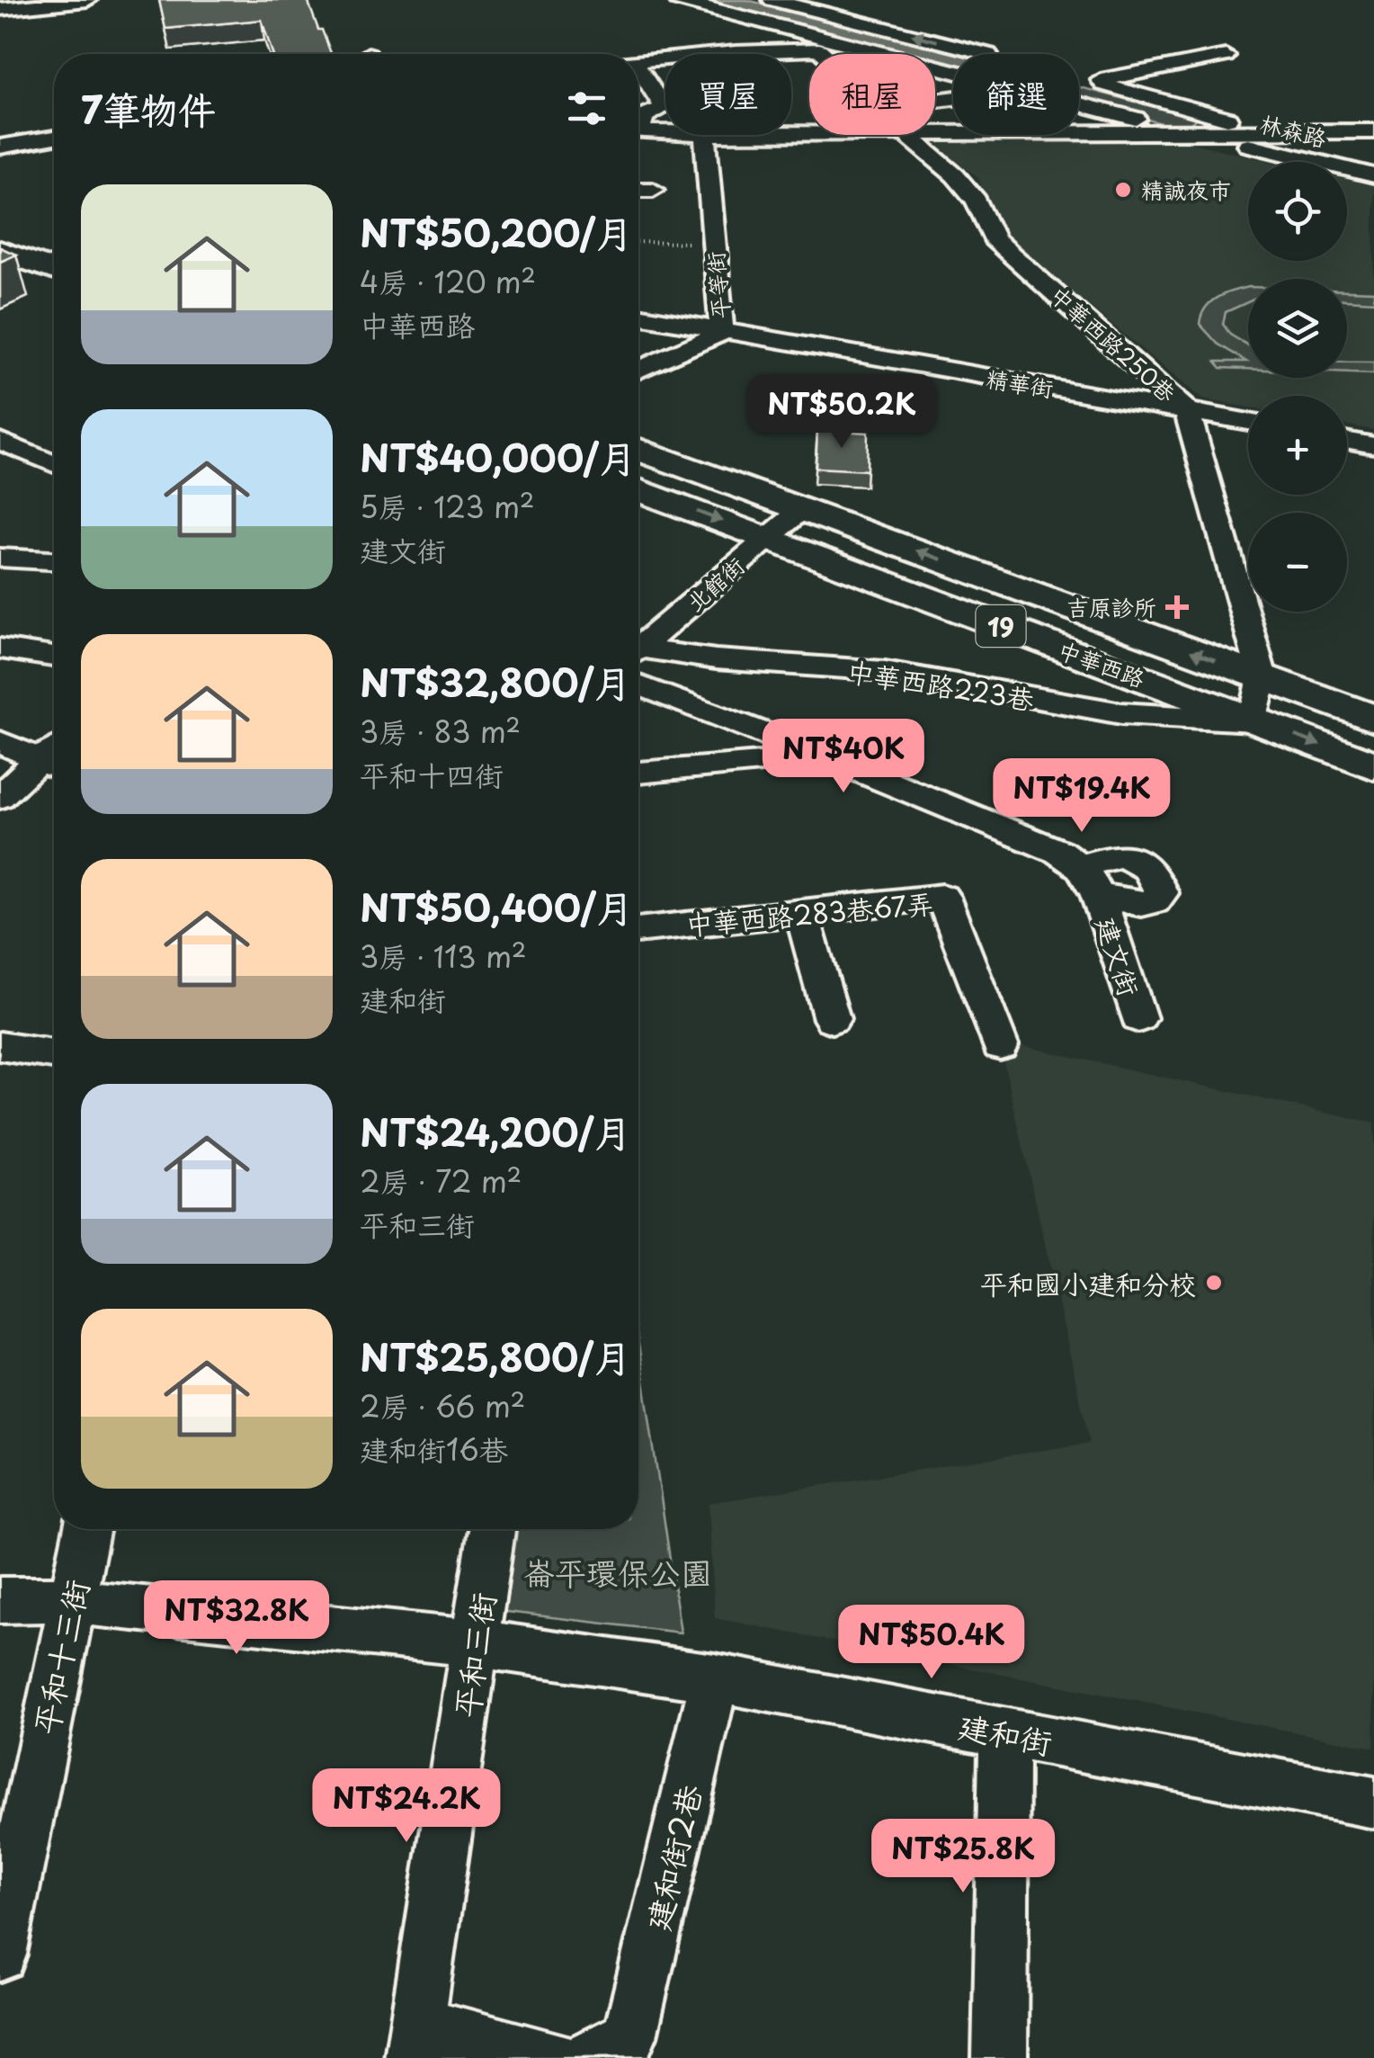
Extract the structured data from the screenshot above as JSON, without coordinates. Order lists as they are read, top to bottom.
{
  "streets": {
    "main road": ["19", "中華西路"],
    "street": [
      "林森路",
      "平等街",
      "中華西路250巷",
      "精華街",
      "北館街",
      "中華西路223巷",
      "中華西路283巷67弄",
      "建文街",
      "平和三街",
      "平和十三街",
      "建和街",
      "建和街2巷"
    ]
  },
  "crossings": [
    ["林森路", "中華西路250巷"],
    ["平等街", "精華街"],
    ["中華西路250巷", "精華街"],
    ["中華西路250巷", "中華西路"],
    ["中華西路250巷", "中華西路223巷"],
    ["北館街", "中華西路"],
    ["中華西路", "中華西路223巷"],
    ["平和三街", "建和街"],
    ["平和十三街", "建和街"],
    ["建和街", "建和街2巷"]
  ],
  "parks": ["崙平環保公園"],
  "places": {
    "other": ["精誠夜市", "平和國小建和分校"],
    "health": ["吉原診所"]
  },
  "page": {
    "chip": ["買屋", "租屋", "篩選"],
    "heading": "7筆物件",
    "map_buttons": ["+", "−"],
    "list": [
      {
        "name": "NT$50,200/月",
        "note": "4房 · 120 m² · 中華西路"
      },
      {
        "name": "NT$40,000/月",
        "note": "5房 · 123 m² · 建文街"
      },
      {
        "name": "NT$32,800/月",
        "note": "3房 · 83 m² · 平和十四街"
      },
      {
        "name": "NT$50,400/月",
        "note": "3房 · 113 m² · 建和街"
      },
      {
        "name": "NT$24,200/月",
        "note": "2房 · 72 m² · 平和三街"
      },
      {
        "name": "NT$25,800/月",
        "note": "2房 · 66 m² · 建和街16巷"
      }
    ],
    "price": [
      "NT$50.2K",
      "NT$40K",
      "NT$19.4K",
      "NT$32.8K",
      "NT$50.4K",
      "NT$24.2K",
      "NT$25.8K"
    ]
  }
}
